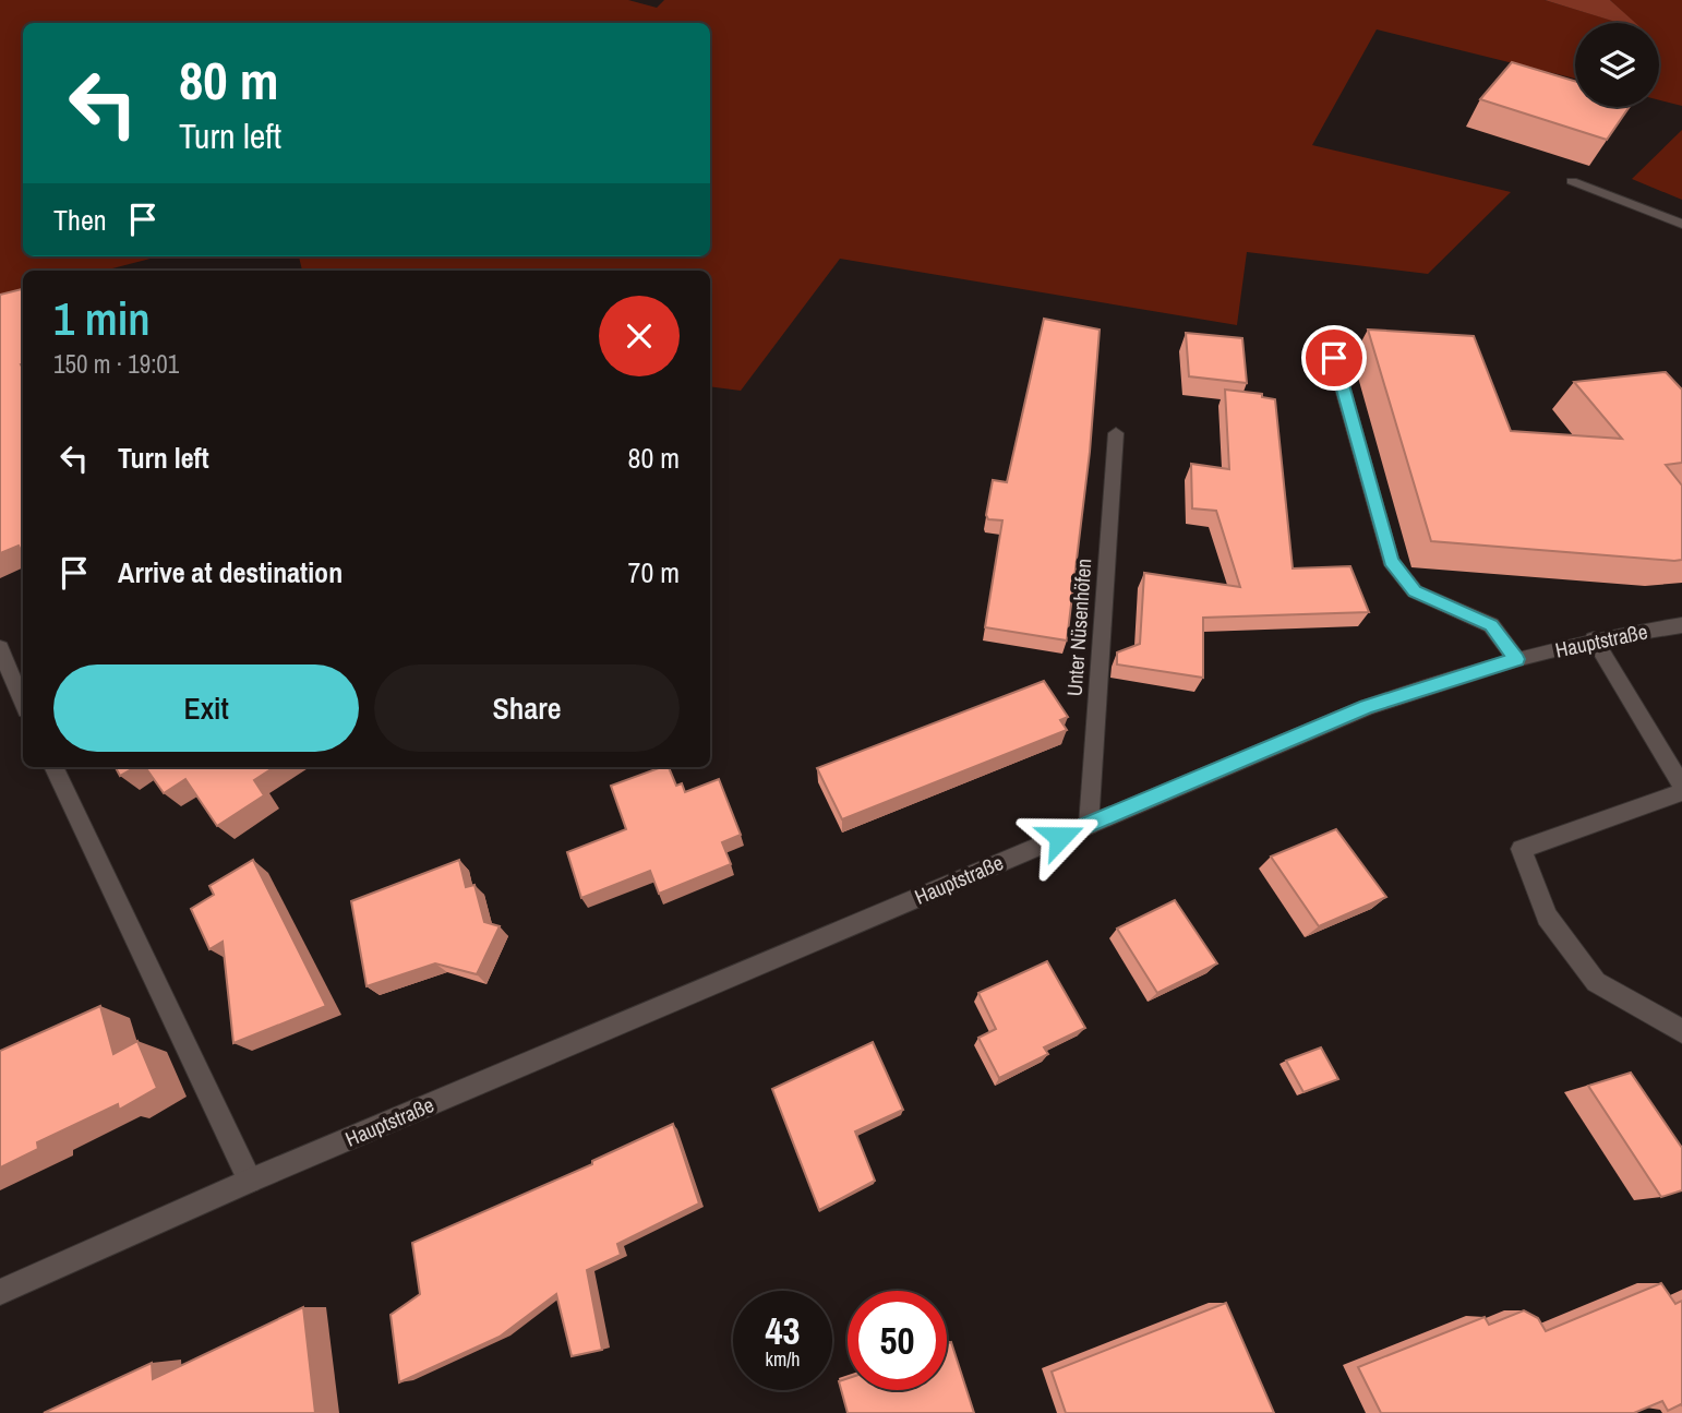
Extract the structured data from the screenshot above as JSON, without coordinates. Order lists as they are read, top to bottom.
{
  "streets": {
    "main road": ["Unter Nüsenhöfen", "Hauptstraße"]
  },
  "crossings": [
    ["Unter Nüsenhöfen", "Hauptstraße"]
  ],
  "page": {
    "turn": ["80 m", "Turn left"],
    "then": "Then",
    "heading": ["1 min", "150 m · 19:01"],
    "list": [
      {
        "name": "Turn left",
        "value": "80 m"
      },
      {
        "name": "Arrive at destination",
        "value": "70 m"
      }
    ],
    "buttons": ["Exit", "Share"],
    "speed": "43 km/h",
    "limit": "50"
  }
}
